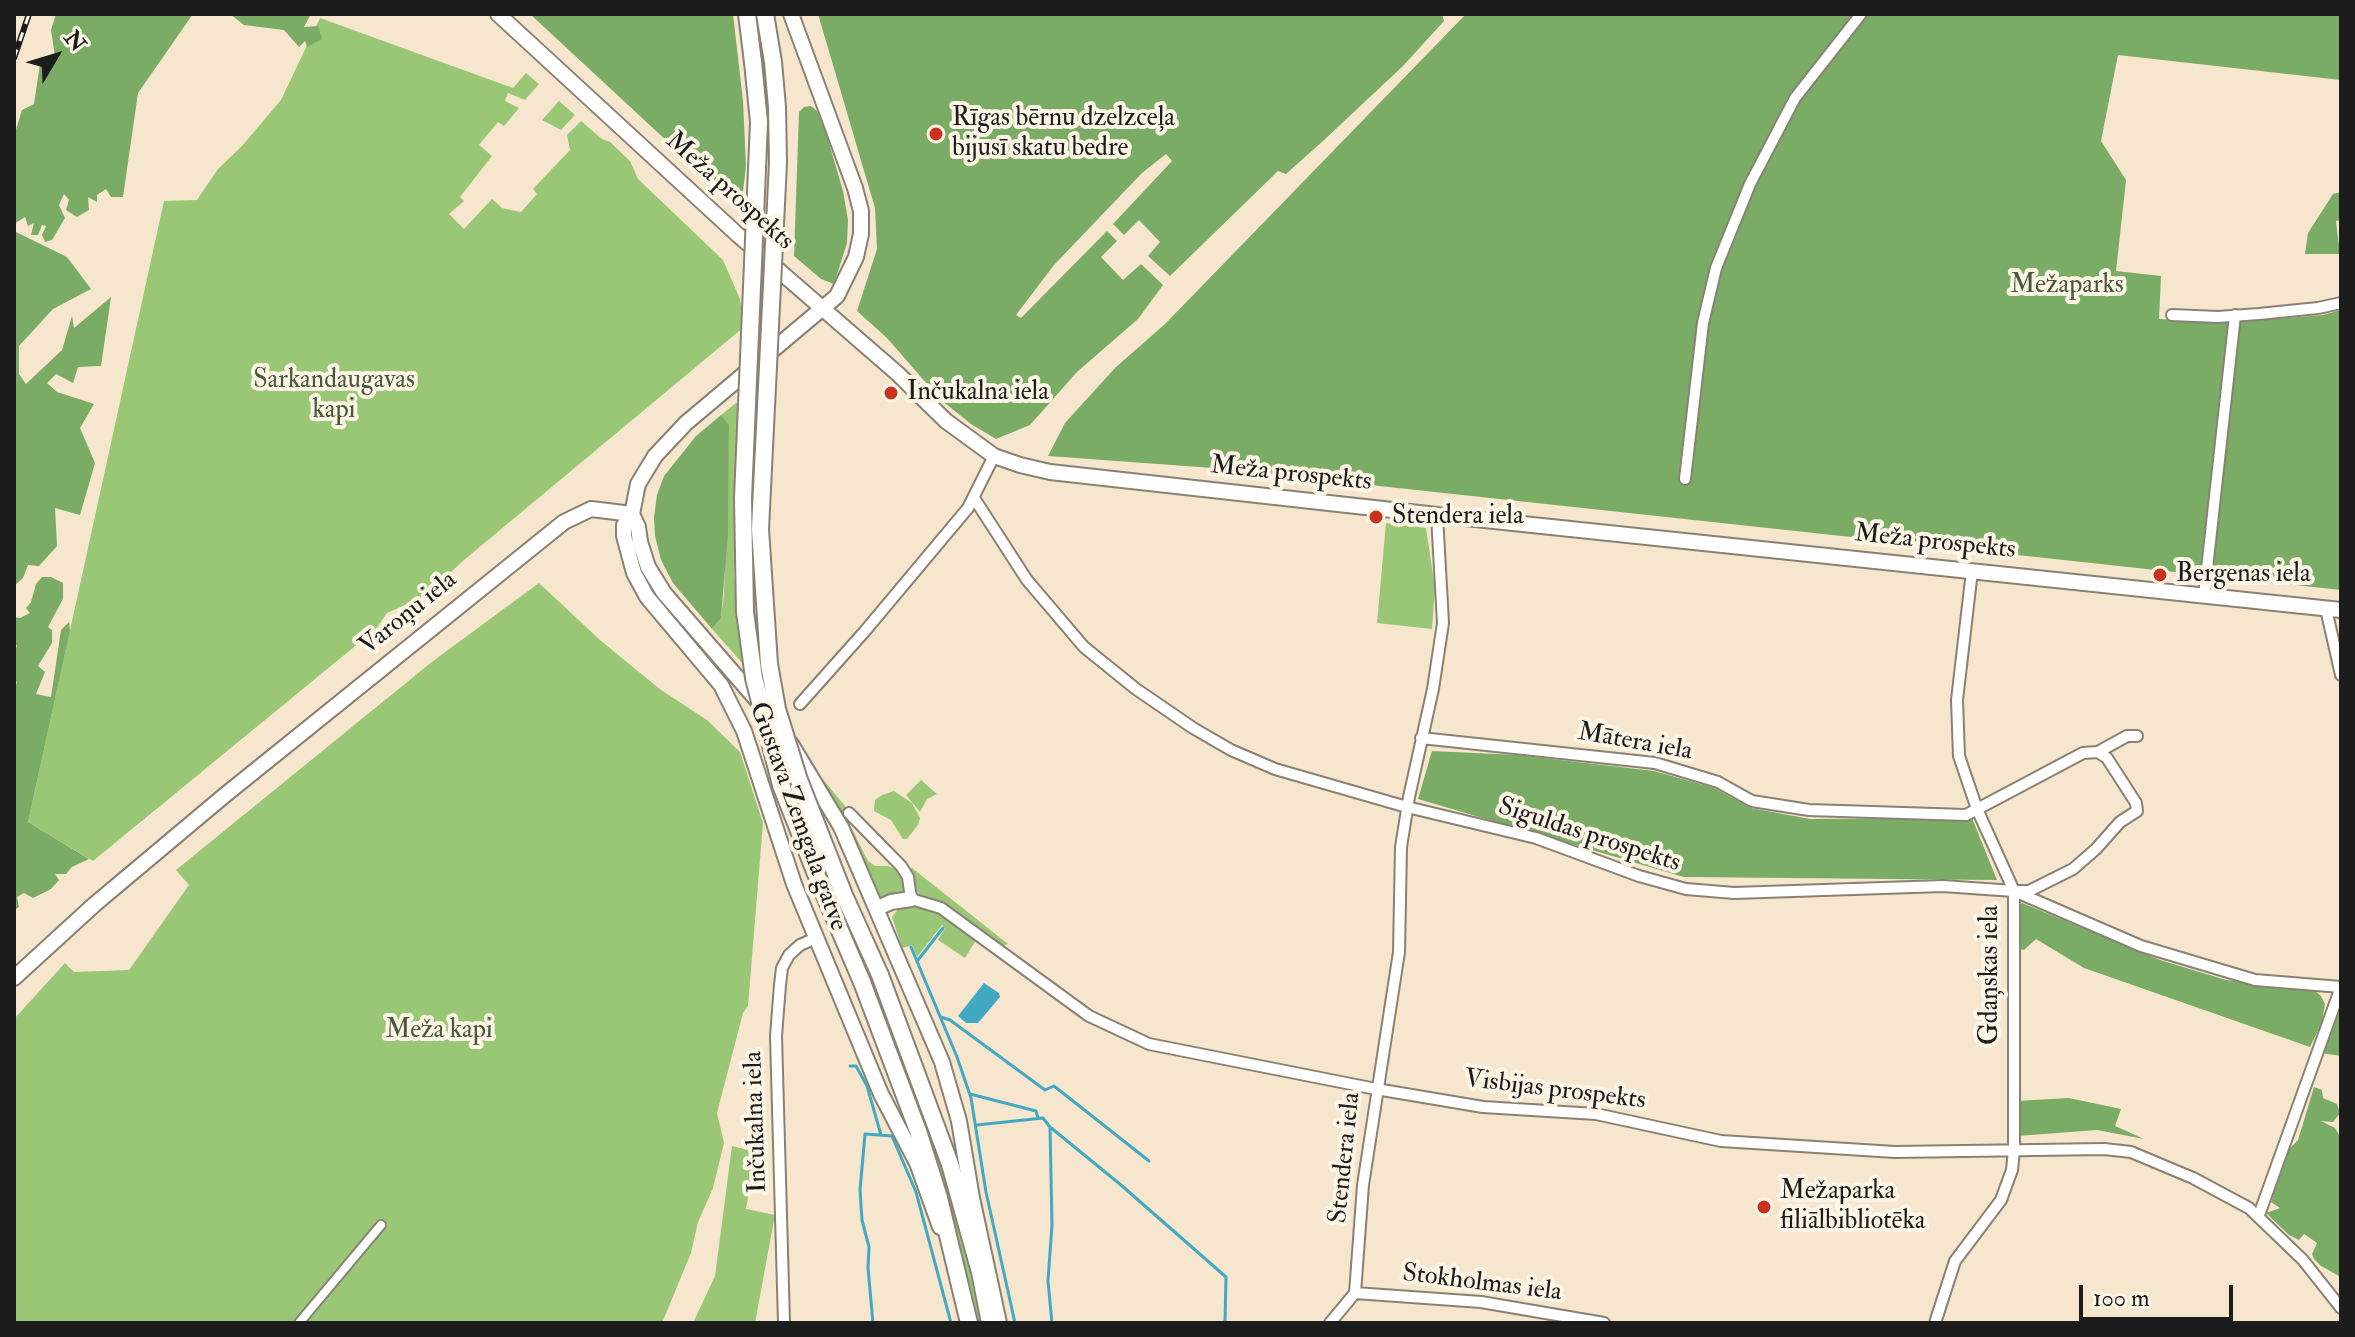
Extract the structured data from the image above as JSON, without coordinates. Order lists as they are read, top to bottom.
{
  "streets": {
    "main road": ["Gustava Zemgala gatve"],
    "street": [
      "Meža prospekts",
      "Varoņu iela",
      "Mātera iela",
      "Siguldas prospekts",
      "Gdaņskas iela",
      "Visbijas prospekts",
      "Inčukalna iela",
      "Stendera iela",
      "Stokholmas iela"
    ]
  },
  "crossings": [
    ["Meža prospekts", "Gdaņskas iela"],
    ["Meža prospekts", "Stendera iela"],
    ["Varoņu iela", "Gustava Zemgala gatve"],
    ["Mātera iela", "Gdaņskas iela"],
    ["Mātera iela", "Stendera iela"],
    ["Gustava Zemgala gatve", "Inčukalna iela"],
    ["Siguldas prospekts", "Gdaņskas iela"],
    ["Siguldas prospekts", "Stendera iela"],
    ["Gdaņskas iela", "Visbijas prospekts"],
    ["Visbijas prospekts", "Stendera iela"],
    ["Stendera iela", "Stokholmas iela"]
  ],
  "parks": ["Mežaparks", "Sarkandaugavas kapi", "Meža kapi"],
  "places": [
    "Rīgas bērnu dzelzceļa bijusī skatu bedre",
    "Inčukalna iela",
    "Stendera iela",
    "Bergenas iela",
    "Mežaparka filiālbibliotēka"
  ],
  "scale_bar": "100 m",
  "north": "top right"
}
